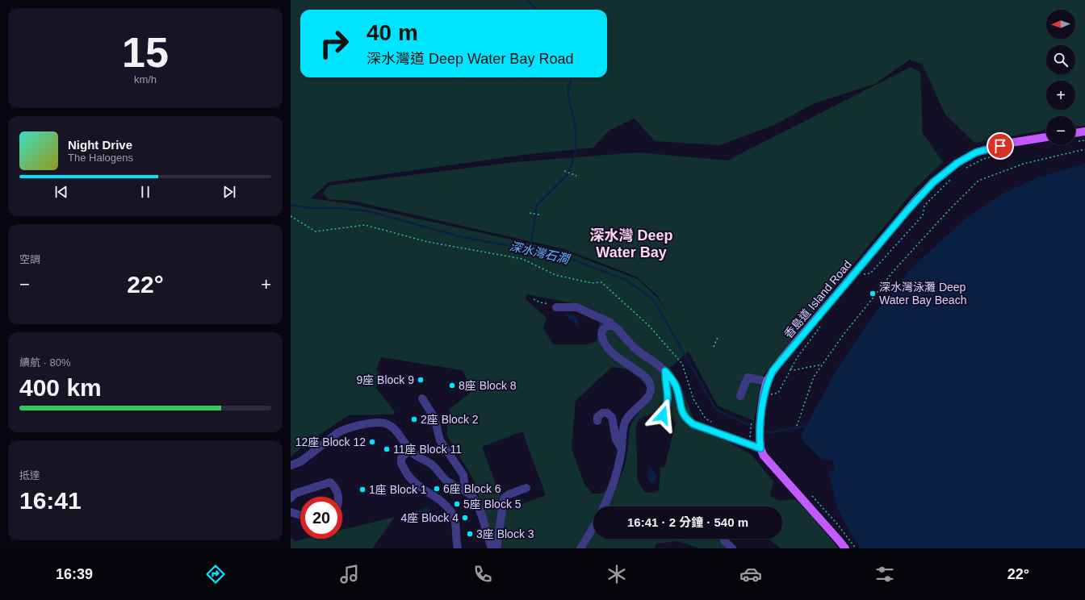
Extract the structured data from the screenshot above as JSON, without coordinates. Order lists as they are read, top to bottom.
{
  "streets": {
    "main road": ["香島道 Island Road"]
  },
  "districts": ["深水灣 Deep Water Bay"],
  "water": ["深水灣石澗"],
  "places": [
    "深水灣泳灘 Deep Water Bay Beach",
    "9座 Block 9",
    "8座 Block 8",
    "2座 Block 2",
    "12座 Block 12",
    "11座 Block 11",
    "6座 Block 6",
    "1座 Block 1",
    "5座 Block 5",
    "4座 Block 4",
    "3座 Block 3"
  ],
  "north": "left",
  "page": {
    "tile": [
      ["15", "km/h"],
      "空調",
      ["續航 · 80%", "400 km"],
      ["抵達", "16:41"]
    ],
    "map_buttons": ["+", "−"],
    "turn": ["40 m", "深水灣道 Deep Water Bay Road"],
    "song": ["Night Drive", "The Halogens"],
    "heat": ["−", "22°", "+"],
    "limit": "20",
    "trip": "16:41 · 2 分鐘 · 540 m",
    "tabs": ["16:39", "22°"]
  }
}
